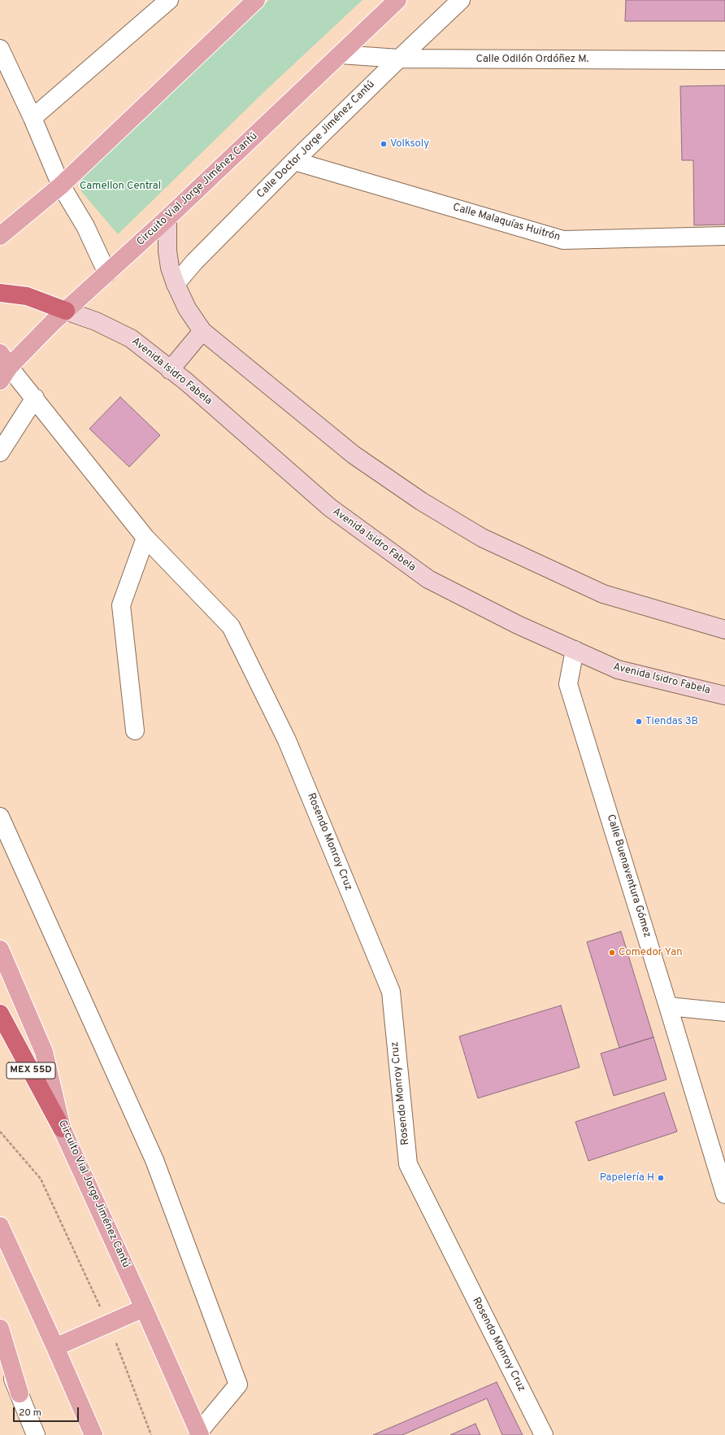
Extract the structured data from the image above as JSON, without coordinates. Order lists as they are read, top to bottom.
{
  "streets": {
    "highway": ["MEX 55D"],
    "main road": ["Circuito Vial Jorge Jiménez Cantú", "Avenida Isidro Fabela"],
    "street": [
      "Calle Odilón Ordóñez M.",
      "Calle Doctor Jorge Jiménez Cantú",
      "Calle Malaquías Huitrón",
      "Rosendo Monroy Cruz",
      "Calle Buenaventura Gómez"
    ]
  },
  "crossings": [
    ["Calle Odilón Ordóñez M.", "Calle Doctor Jorge Jiménez Cantú"],
    ["Calle Odilón Ordóñez M.", "Circuito Vial Jorge Jiménez Cantú"],
    ["Calle Doctor Jorge Jiménez Cantú", "Calle Malaquías Huitrón"],
    ["Circuito Vial Jorge Jiménez Cantú", "Avenida Isidro Fabela"],
    ["Circuito Vial Jorge Jiménez Cantú", "Rosendo Monroy Cruz"],
    ["Circuito Vial Jorge Jiménez Cantú", "MEX 55D"],
    ["Avenida Isidro Fabela", "Calle Buenaventura Gómez"]
  ],
  "parks": ["Camellon Central"],
  "places": [
    "Volksoly",
    "Tiendas 3B",
    "Comedor Yan",
    "Papelería H"
  ],
  "scale_bar": "20 m"
}
